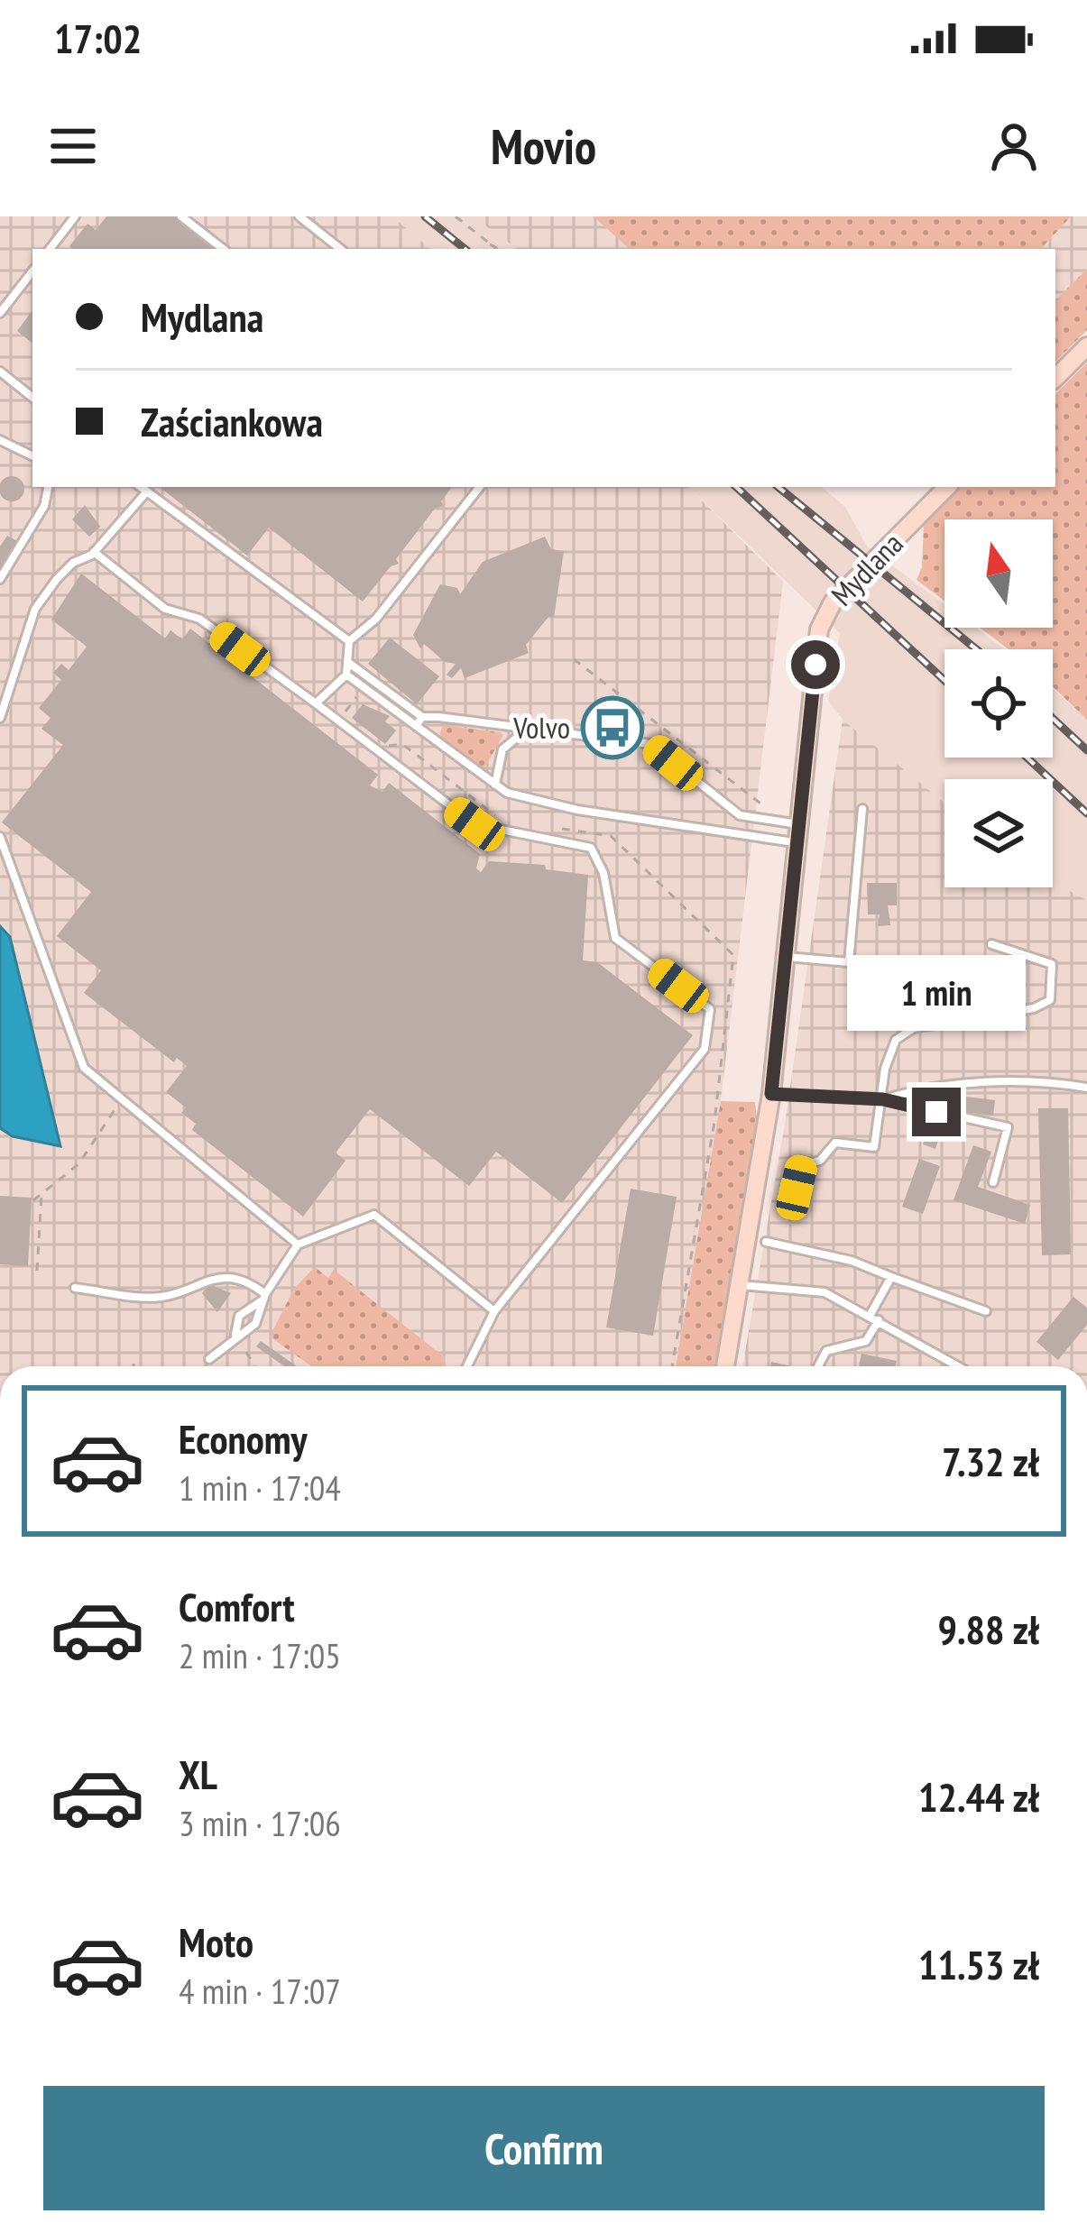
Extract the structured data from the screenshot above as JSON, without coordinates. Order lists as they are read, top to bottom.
{
  "streets": {
    "street": ["Mydlana"]
  },
  "places": {
    "bus stop": ["Volvo"]
  },
  "north": "top",
  "page": {
    "status": "17:02",
    "header": "Movio",
    "banner": ["Mydlana", "Zaściankowa"],
    "bubble": "1 min",
    "list": [
      {
        "name": "Economy",
        "note": "1 min · 17:04",
        "value": "7.32 zł"
      },
      {
        "name": "Comfort",
        "note": "2 min · 17:05",
        "value": "9.88 zł"
      },
      {
        "name": "XL",
        "note": "3 min · 17:06",
        "value": "12.44 zł"
      },
      {
        "name": "Moto",
        "note": "4 min · 17:07",
        "value": "11.53 zł"
      }
    ],
    "buttons": "Confirm"
  }
}
